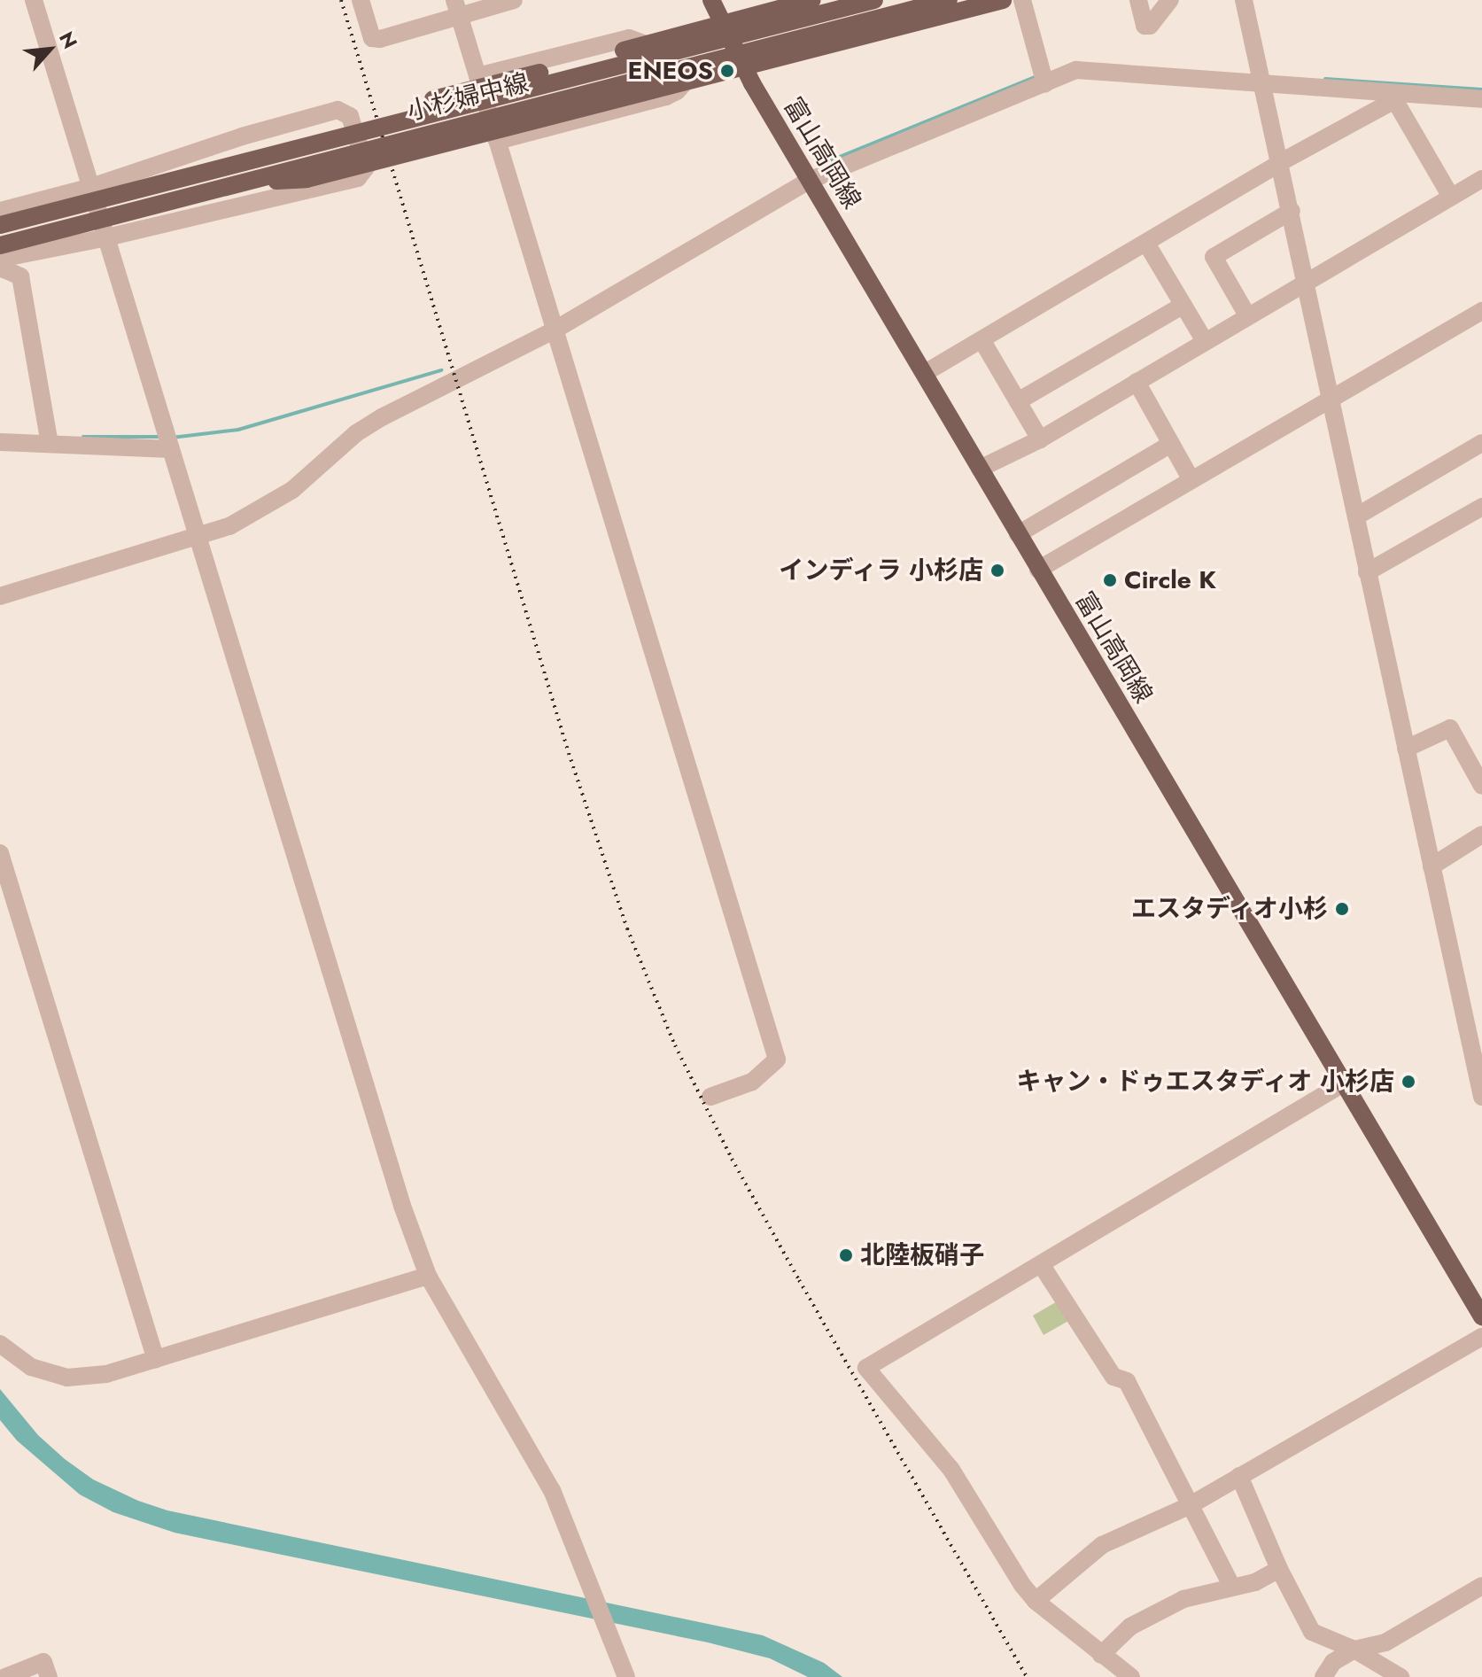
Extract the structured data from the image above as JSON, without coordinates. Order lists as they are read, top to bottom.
{
  "streets": {
    "main road": ["小杉婦中線", "富山高岡線"]
  },
  "places": [
    "ENEOS",
    "インディラ 小杉店",
    "Circle K",
    "エスタディオ小杉",
    "キャン・ドゥエスタディオ 小杉店",
    "北陸板硝子"
  ],
  "north": "top right"
}
